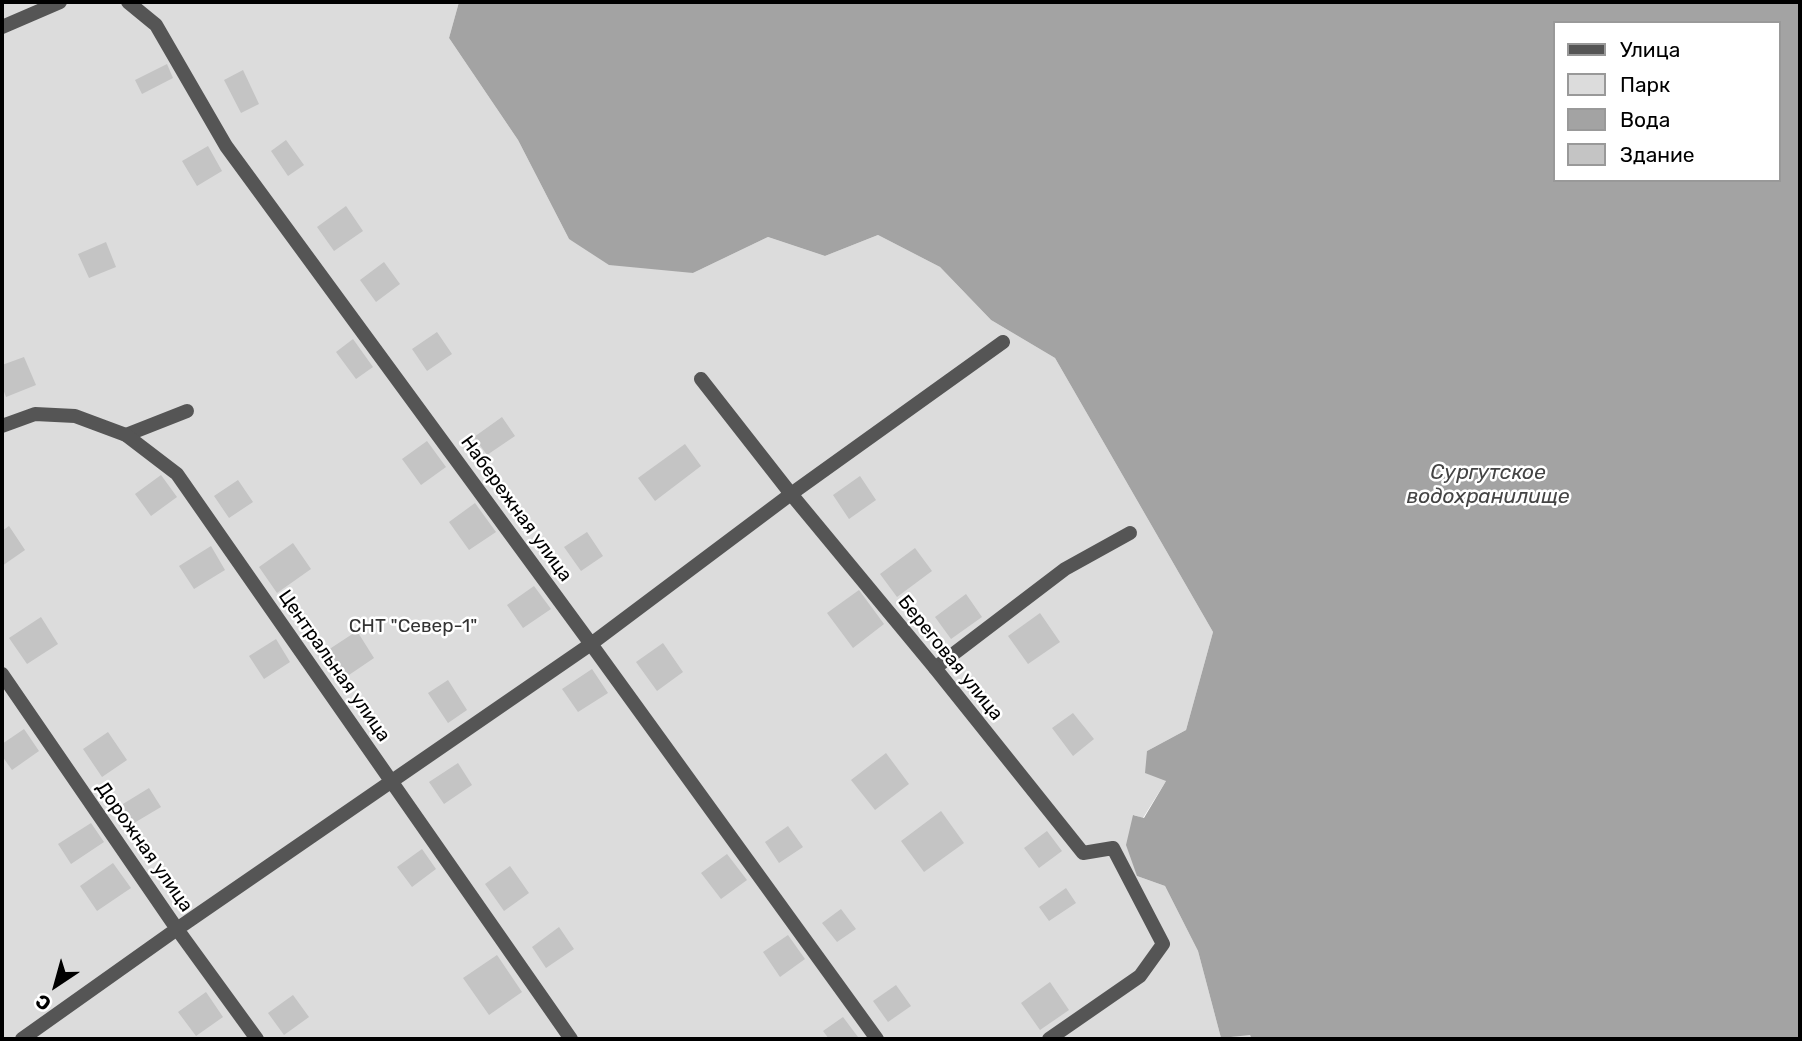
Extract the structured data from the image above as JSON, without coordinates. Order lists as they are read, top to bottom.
{
  "streets": {
    "street": [
      "Набережная улица",
      "Береговая улица",
      "Центральная улица",
      "Дорожная улица"
    ]
  },
  "water": ["Сургутское водохранилище"],
  "parks": ["СНТ \"Север-1\""],
  "legend": [
    "Улица",
    "Парк",
    "Вода",
    "Здание"
  ],
  "north": "bottom left"
}
